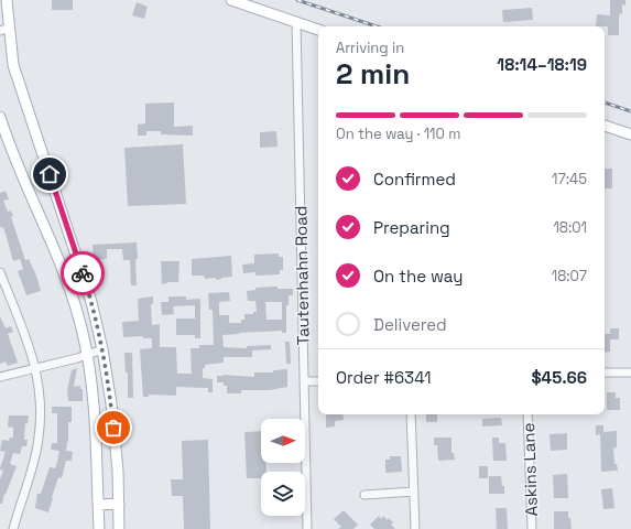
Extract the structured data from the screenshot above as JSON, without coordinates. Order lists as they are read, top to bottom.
{
  "streets": {
    "street": ["Tautenhahn Road", "Askins Lane"]
  },
  "north": "right",
  "page": {
    "heading": ["2 min", "Arriving in", "18:14–18:19"],
    "panel": ["Order #6341", "$45.66"],
    "bar": "On the way · 110 m",
    "list": [
      ["Confirmed", "17:45"],
      ["Preparing", "18:01"],
      ["On the way", "18:07"],
      "Delivered"
    ]
  }
}
